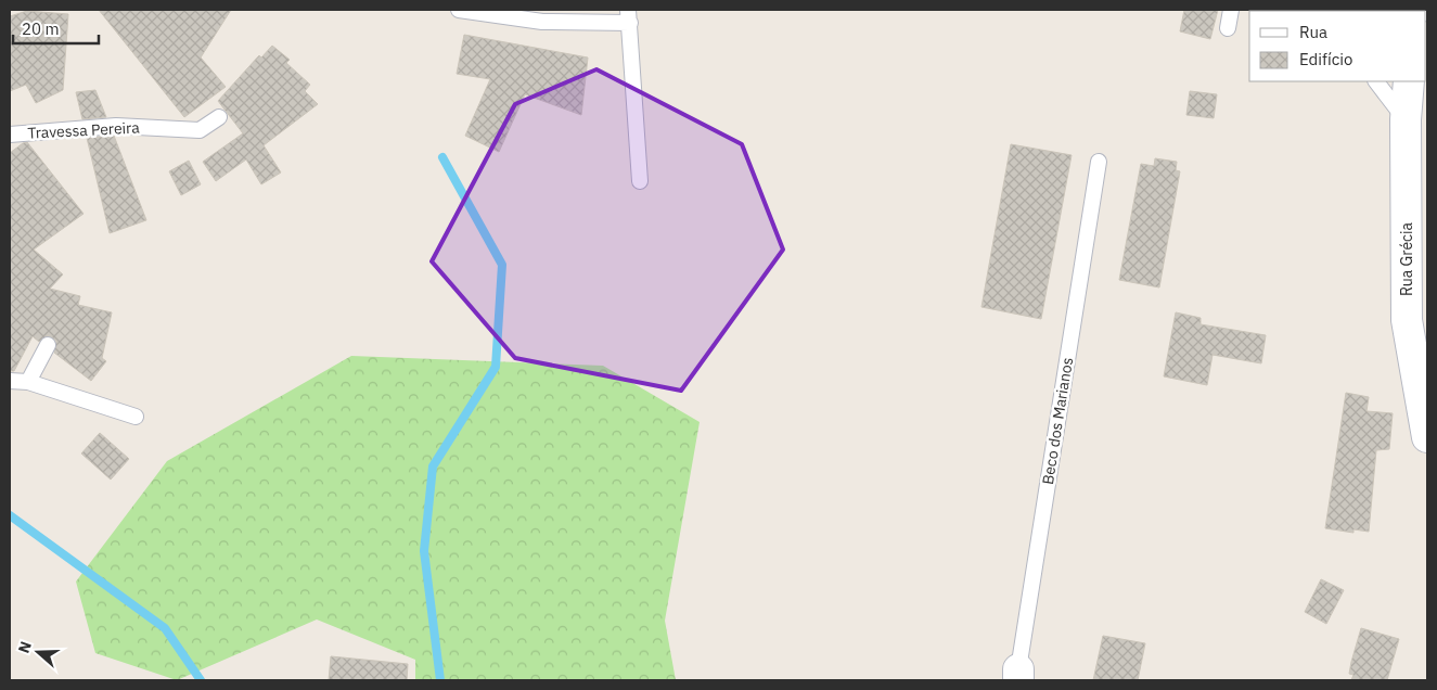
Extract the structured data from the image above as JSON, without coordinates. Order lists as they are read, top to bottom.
{
  "streets": {
    "street": ["Rua Grécia"],
    "lane": ["Travessa Pereira", "Beco dos Marianos"]
  },
  "legend": ["Rua", "Edifício"],
  "scale_bar": "20 m",
  "north": "left"
}
